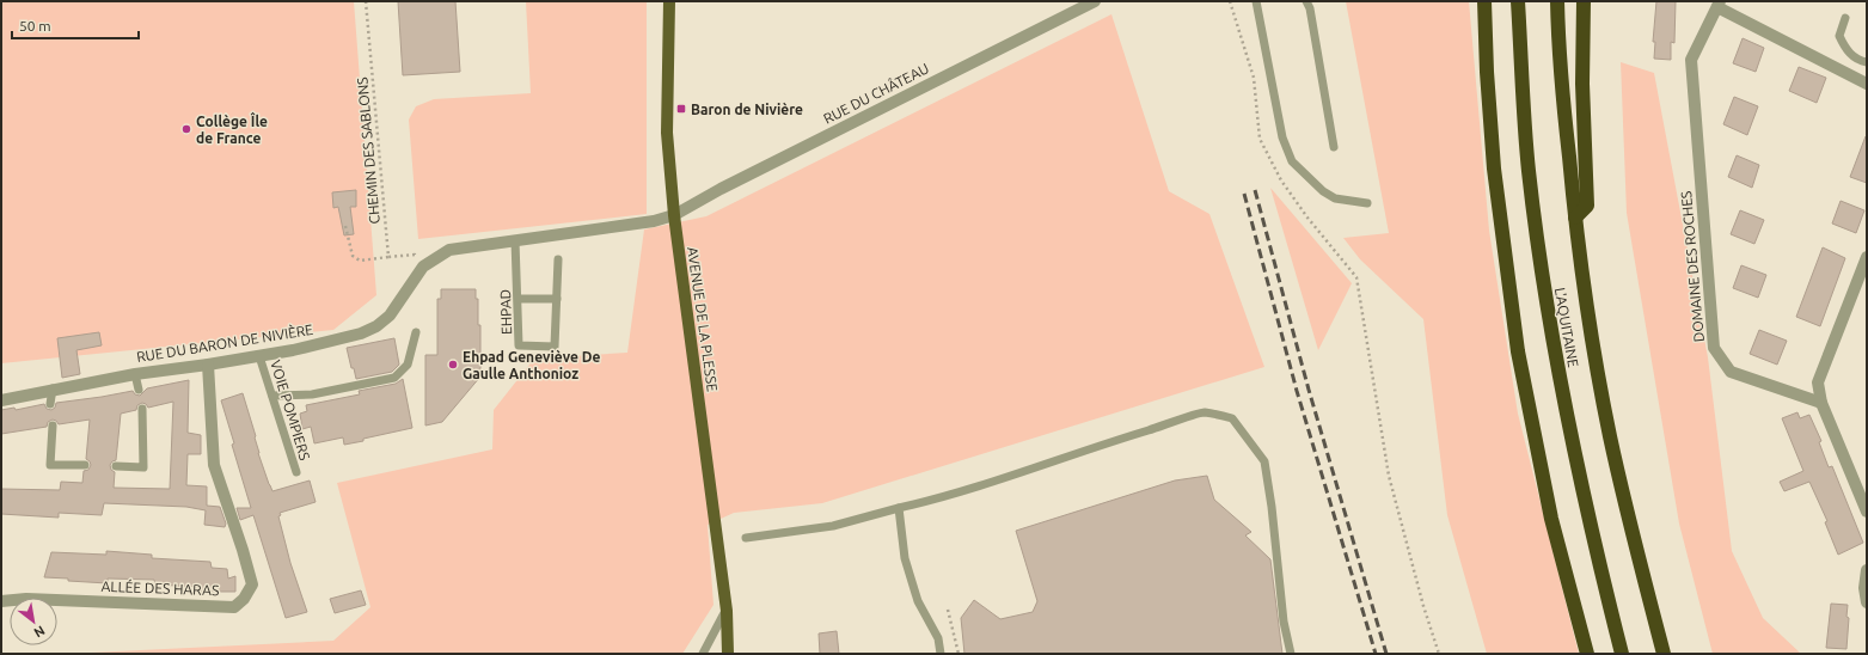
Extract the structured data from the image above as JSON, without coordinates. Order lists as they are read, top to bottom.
{
  "streets": {
    "highway": ["L'AQUITAINE"],
    "main road": ["AVENUE DE LA PLESSE"],
    "street": [
      "RUE DU CHÂTEAU",
      "DOMAINE DES ROCHES",
      "RUE DU BARON DE NIVIÈRE",
      "ALLÉE DES HARAS"
    ],
    "lane": ["EHPAD", "VOIE POMPIERS"],
    "path": ["CHEMIN DES SABLONS"]
  },
  "crossings": [
    ["RUE DU CHÂTEAU", "AVENUE DE LA PLESSE"],
    ["RUE DU CHÂTEAU", "RUE DU BARON DE NIVIÈRE"],
    ["EHPAD", "RUE DU BARON DE NIVIÈRE"],
    ["AVENUE DE LA PLESSE", "RUE DU BARON DE NIVIÈRE"],
    ["RUE DU BARON DE NIVIÈRE", "VOIE POMPIERS"],
    ["RUE DU BARON DE NIVIÈRE", "ALLÉE DES HARAS"]
  ],
  "places": {
    "transit": ["Baron de Nivière"],
    "other": ["Collège Île de France", "Ehpad Geneviève De Gaulle Anthonioz"]
  },
  "scale_bar": "50 m",
  "north": "bottom right"
}
